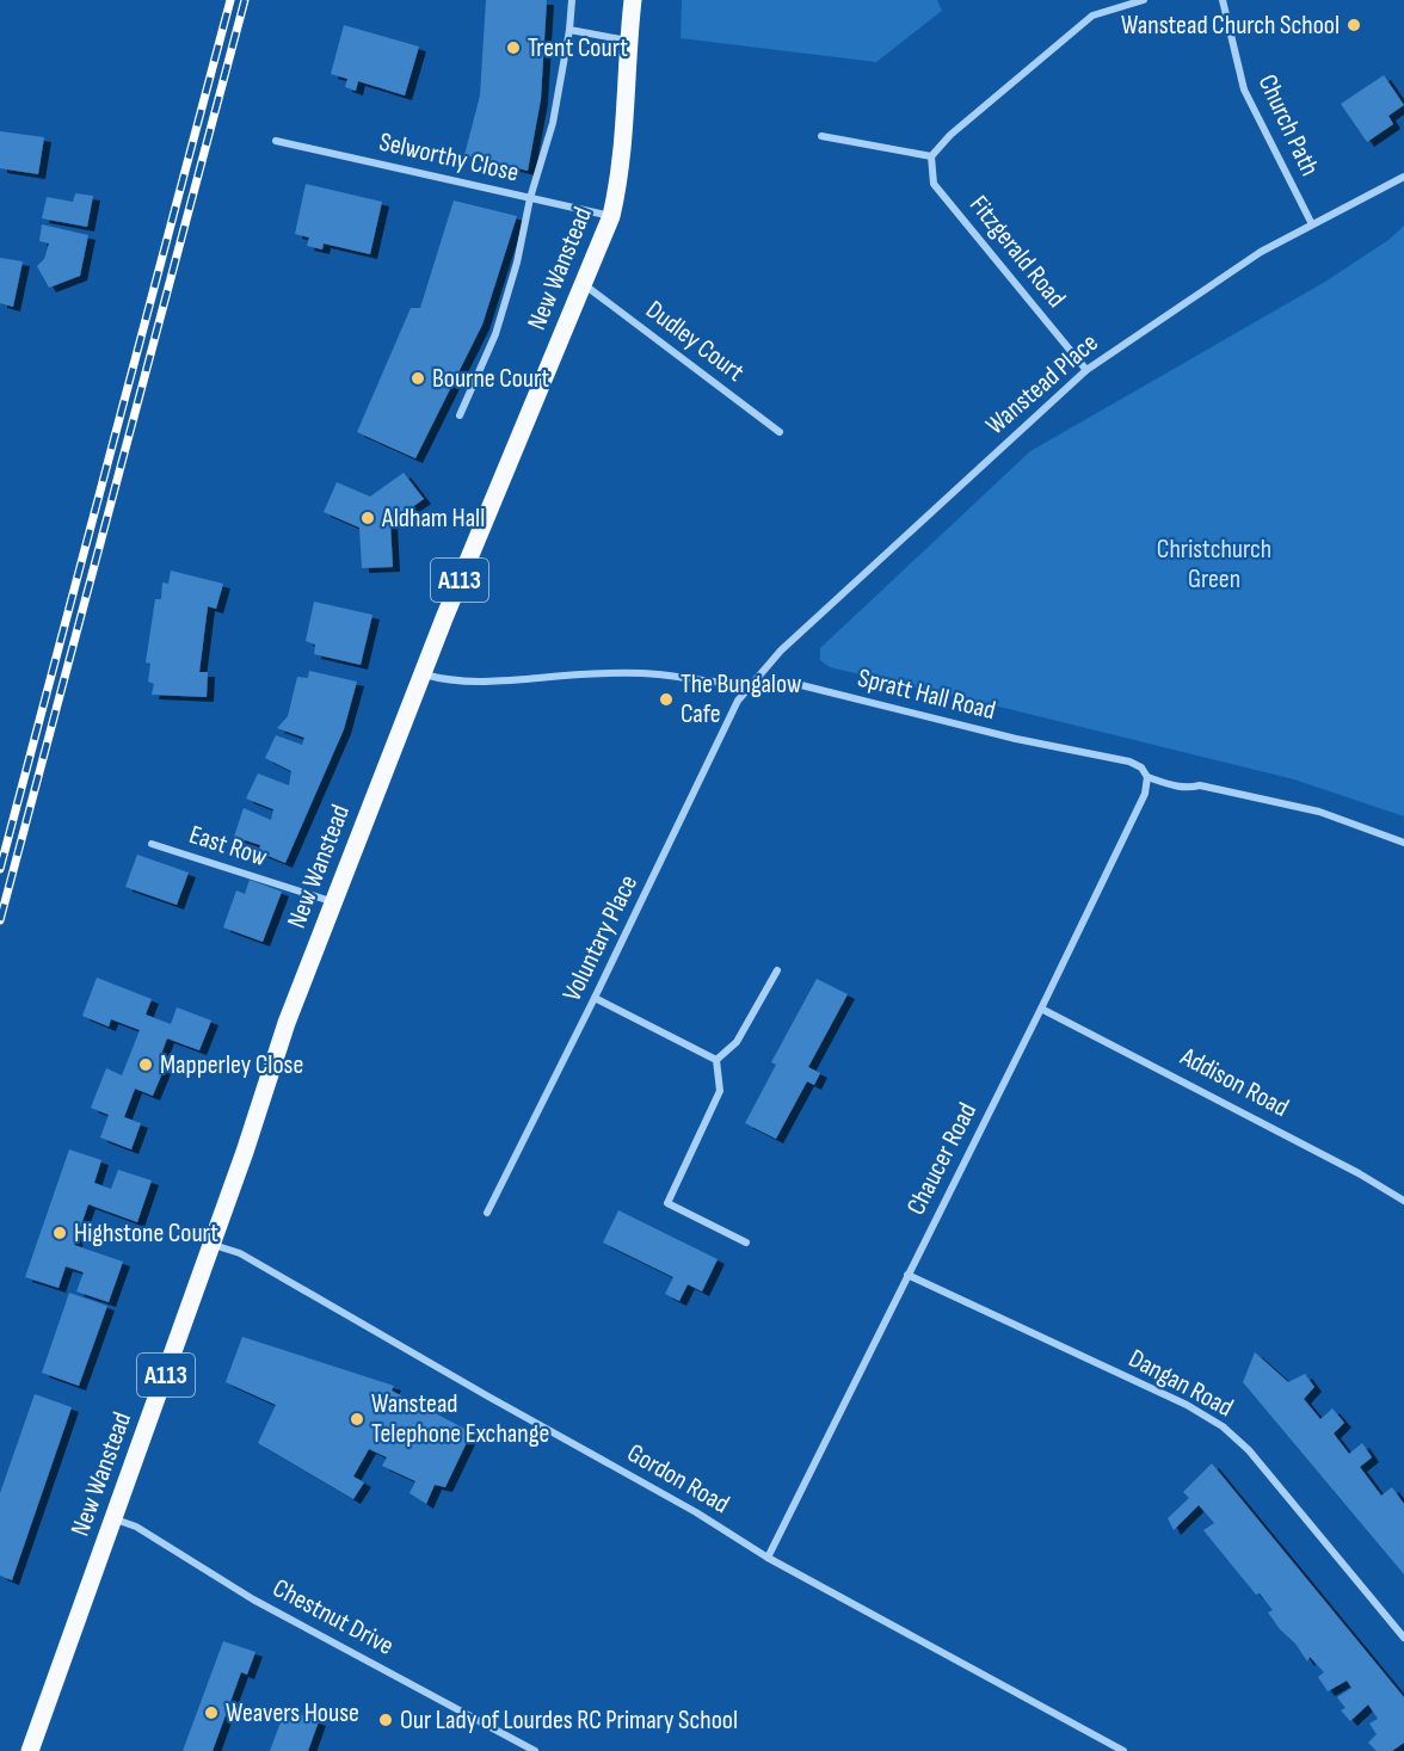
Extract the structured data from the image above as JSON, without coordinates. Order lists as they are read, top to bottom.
{
  "streets": {
    "main road": ["New Wanstead", "A113"],
    "street": [
      "Church Path",
      "Selworthy Close",
      "Fitzgerald Road",
      "Dudley Court",
      "Wanstead Place",
      "Spratt Hall Road",
      "East Row",
      "Voluntary Place",
      "Addison Road",
      "Chaucer Road",
      "Dangan Road",
      "Gordon Road",
      "Chestnut Drive"
    ]
  },
  "crossings": [
    ["Church Path", "Wanstead Place"],
    ["Selworthy Close", "New Wanstead"],
    ["Fitzgerald Road", "Wanstead Place"],
    ["New Wanstead", "Dudley Court"],
    ["New Wanstead", "Spratt Hall Road"],
    ["New Wanstead", "East Row"],
    ["New Wanstead", "Gordon Road"],
    ["New Wanstead", "Chestnut Drive"],
    ["Wanstead Place", "Spratt Hall Road"],
    ["Wanstead Place", "Voluntary Place"],
    ["Spratt Hall Road", "Voluntary Place"],
    ["Spratt Hall Road", "Chaucer Road"],
    ["Addison Road", "Chaucer Road"],
    ["Chaucer Road", "Dangan Road"],
    ["Chaucer Road", "Gordon Road"]
  ],
  "parks": ["Christchurch Green"],
  "places": [
    "Wanstead Church School",
    "Trent Court",
    "Bourne Court",
    "Aldham Hall",
    "The Bungalow Cafe",
    "Mapperley Close",
    "Highstone Court",
    "Wanstead Telephone Exchange",
    "Weavers House",
    "Our Lady of Lourdes RC Primary School"
  ]
}
